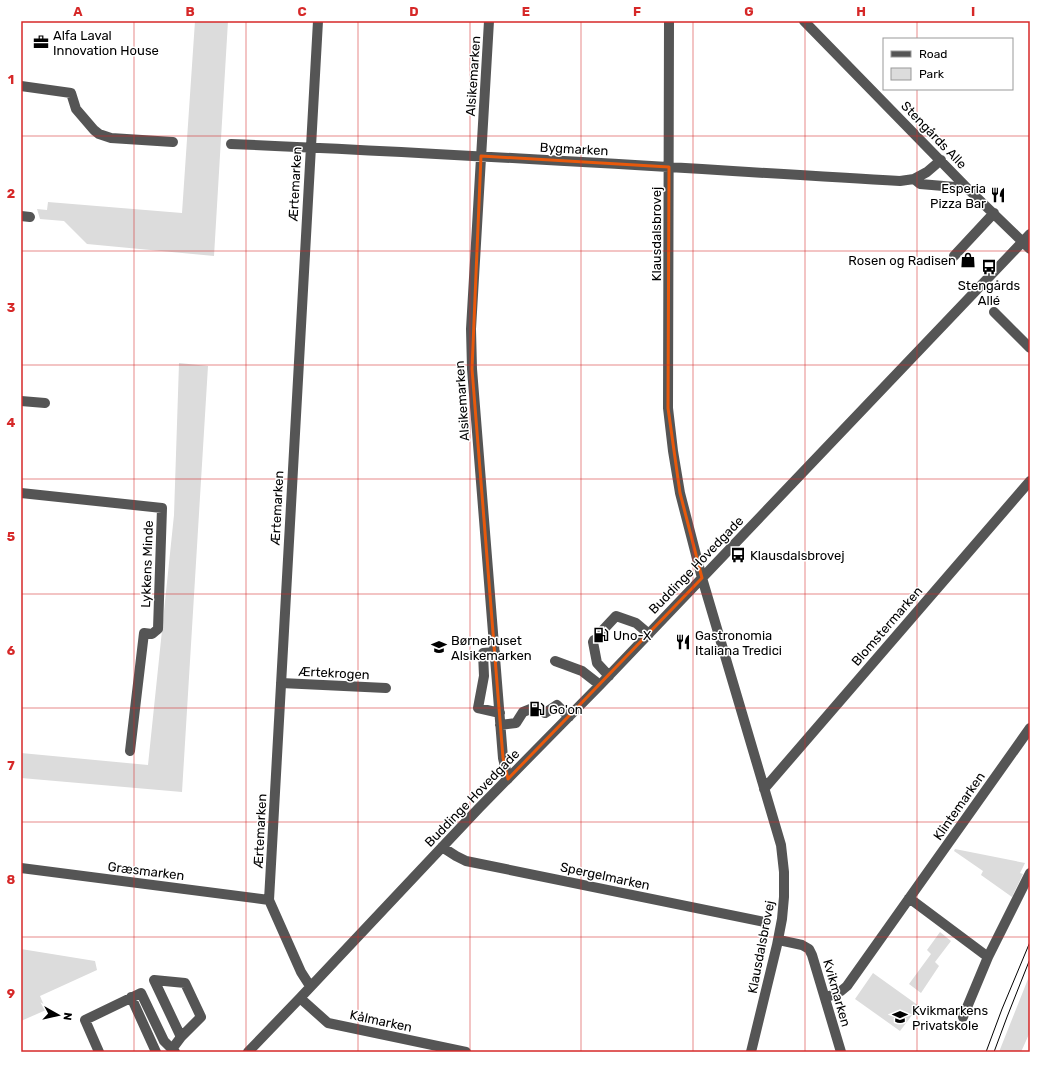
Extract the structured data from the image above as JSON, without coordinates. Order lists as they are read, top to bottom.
{
  "streets": {
    "street": [
      "Alsikemarken",
      "Stengårds Alle",
      "Bygmarken",
      "Ærtemarken",
      "Klausdalsbrovej",
      "Lykkens Minde",
      "Buddinge Hovedgade",
      "Blomstermarken",
      "Ærtekrogen",
      "Klintemarken",
      "Græsmarken",
      "Spergelmarken",
      "Kvikmarken",
      "Kålmarken"
    ]
  },
  "crossings": [
    ["Alsikemarken", "Bygmarken"],
    ["Alsikemarken", "Buddinge Hovedgade"],
    ["Stengårds Alle", "Bygmarken"],
    ["Stengårds Alle", "Buddinge Hovedgade"],
    ["Bygmarken", "Ærtemarken"],
    ["Bygmarken", "Klausdalsbrovej"],
    ["Ærtemarken", "Buddinge Hovedgade"],
    ["Ærtemarken", "Ærtekrogen"],
    ["Ærtemarken", "Græsmarken"],
    ["Klausdalsbrovej", "Buddinge Hovedgade"],
    ["Klausdalsbrovej", "Blomstermarken"],
    ["Klausdalsbrovej", "Kvikmarken"],
    ["Buddinge Hovedgade", "Spergelmarken"],
    ["Buddinge Hovedgade", "Kålmarken"],
    ["Klintemarken", "Kvikmarken"]
  ],
  "places": {
    "office": ["Alfa Laval Innovation House"],
    "restaurant": ["Esperia Pizza Bar", "Gastronomia Italiana Tredici"],
    "shop": ["Rosen og Radisen"],
    "bus stop": ["Stengårds Allé", "Klausdalsbrovej"],
    "fuel station": ["Uno-X", "Go'on"],
    "school or university": ["Børnehuset Alsikemarken", "Kvikmarkens Privatskole"]
  },
  "legend": ["Road", "Park"],
  "north": "right",
  "grid": {
    "columns": [
      "A",
      "B",
      "C",
      "D",
      "E",
      "F",
      "G",
      "H",
      "I"
    ],
    "rows": [
      "1",
      "2",
      "3",
      "4",
      "5",
      "6",
      "7",
      "8",
      "9"
    ]
  }
}
